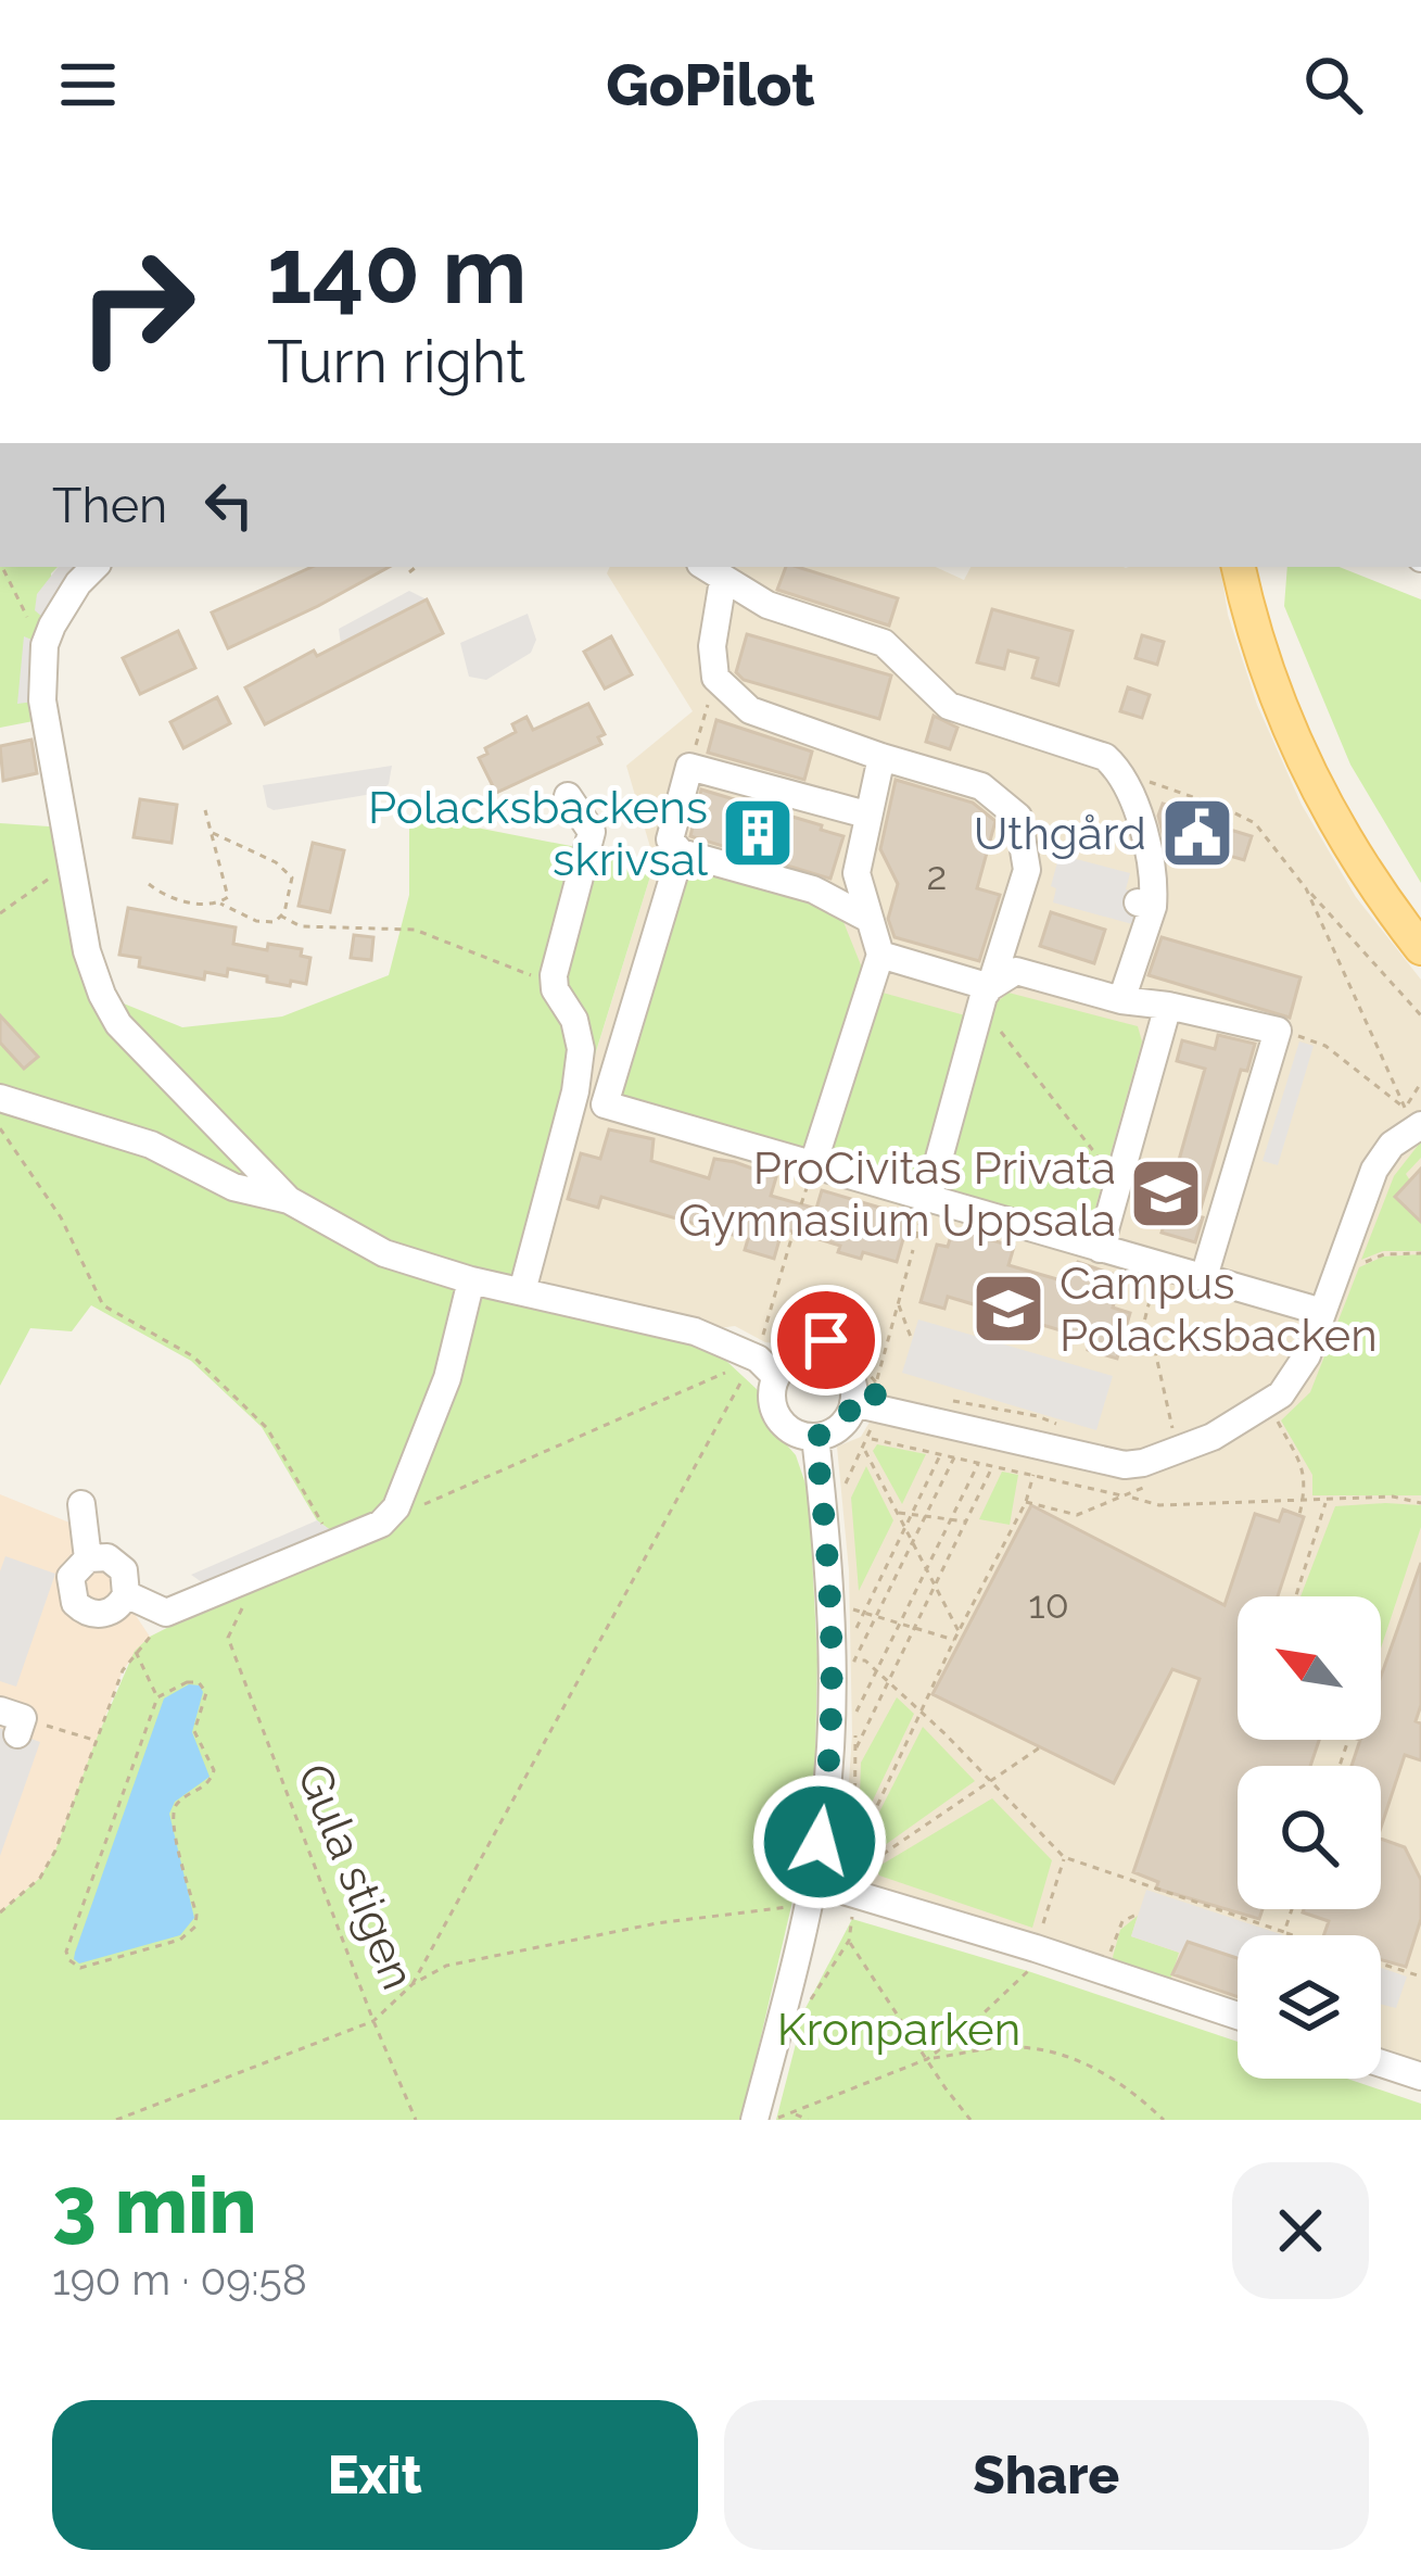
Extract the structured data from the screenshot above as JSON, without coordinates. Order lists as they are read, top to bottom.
{
  "streets": {
    "path": ["Gula stigen"]
  },
  "parks": ["Kronparken"],
  "places": {
    "building": ["Polacksbackens skrivsal"],
    "public building": ["Uthgård"],
    "school or university": ["ProCivitas Privata Gymnasium Uppsala", "Campus Polacksbacken"]
  },
  "house_numbers": ["2", "10"],
  "north": "top left",
  "page": {
    "header": "GoPilot",
    "turn": ["140 m", "Turn right"],
    "then": "Then",
    "heading": ["3 min", "190 m · 09:58"],
    "buttons": ["Exit", "Share"]
  }
}
